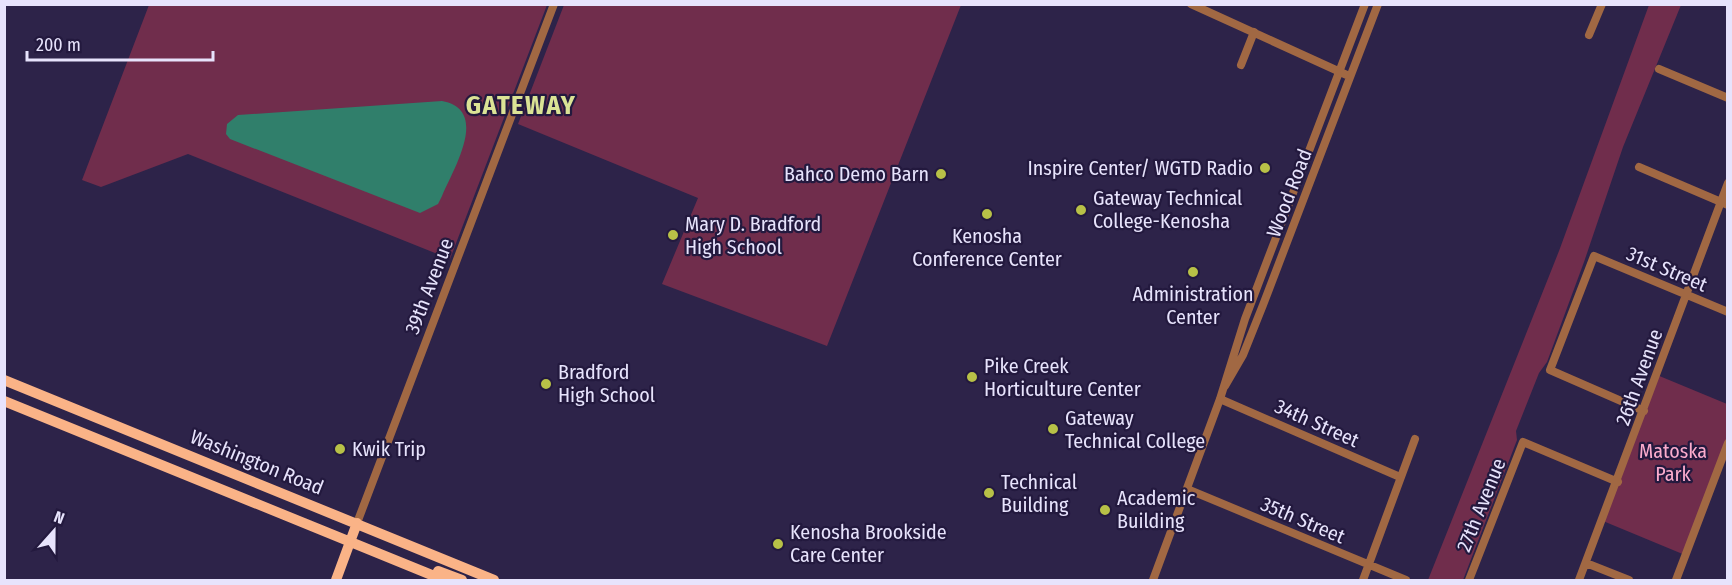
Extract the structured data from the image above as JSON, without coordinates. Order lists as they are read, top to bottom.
{
  "streets": {
    "main road": ["39th Avenue", "Washington Road"],
    "street": [
      "Wood Road",
      "31st Street",
      "26th Avenue",
      "34th Street",
      "27th Avenue",
      "35th Street"
    ]
  },
  "crossings": [
    ["Wood Road", "34th Street"],
    ["Wood Road", "35th Street"],
    ["31st Street", "26th Avenue"],
    ["39th Avenue", "Washington Road"],
    ["26th Avenue", "27th Avenue"]
  ],
  "districts": ["GATEWAY"],
  "parks": ["Matoska Park"],
  "places": [
    "Inspire Center/ WGTD Radio",
    "Bahco Demo Barn",
    "Gateway Technical College-Kenosha",
    "Kenosha Conference Center",
    "Mary D. Bradford High School",
    "Administration Center",
    "Pike Creek Horticulture Center",
    "Bradford High School",
    "Gateway Technical College",
    "Kwik Trip",
    "Technical Building",
    "Academic Building",
    "Kenosha Brookside Care Center"
  ],
  "scale_bar": "200 m",
  "north": "top"
}
